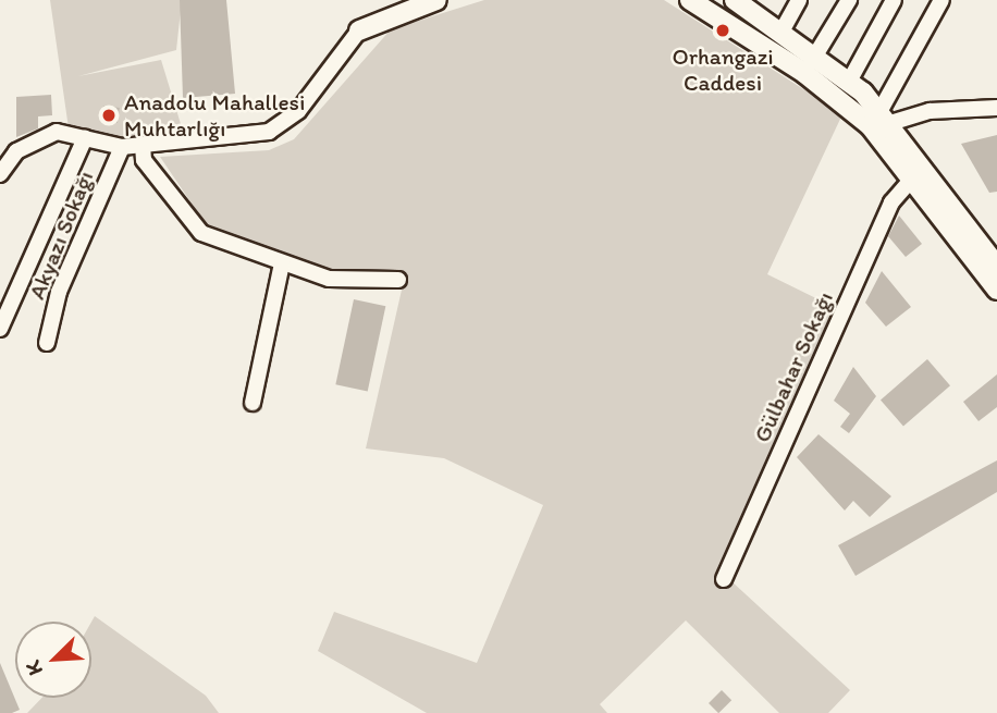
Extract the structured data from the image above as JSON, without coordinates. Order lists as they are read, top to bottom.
{
  "streets": {
    "street": ["Akyazı Sokağı", "Gülbahar Sokağı"]
  },
  "places": ["Orhangazi Caddesi", "Anadolu Mahallesi Muhtarlığı"],
  "north": "bottom left"
}
